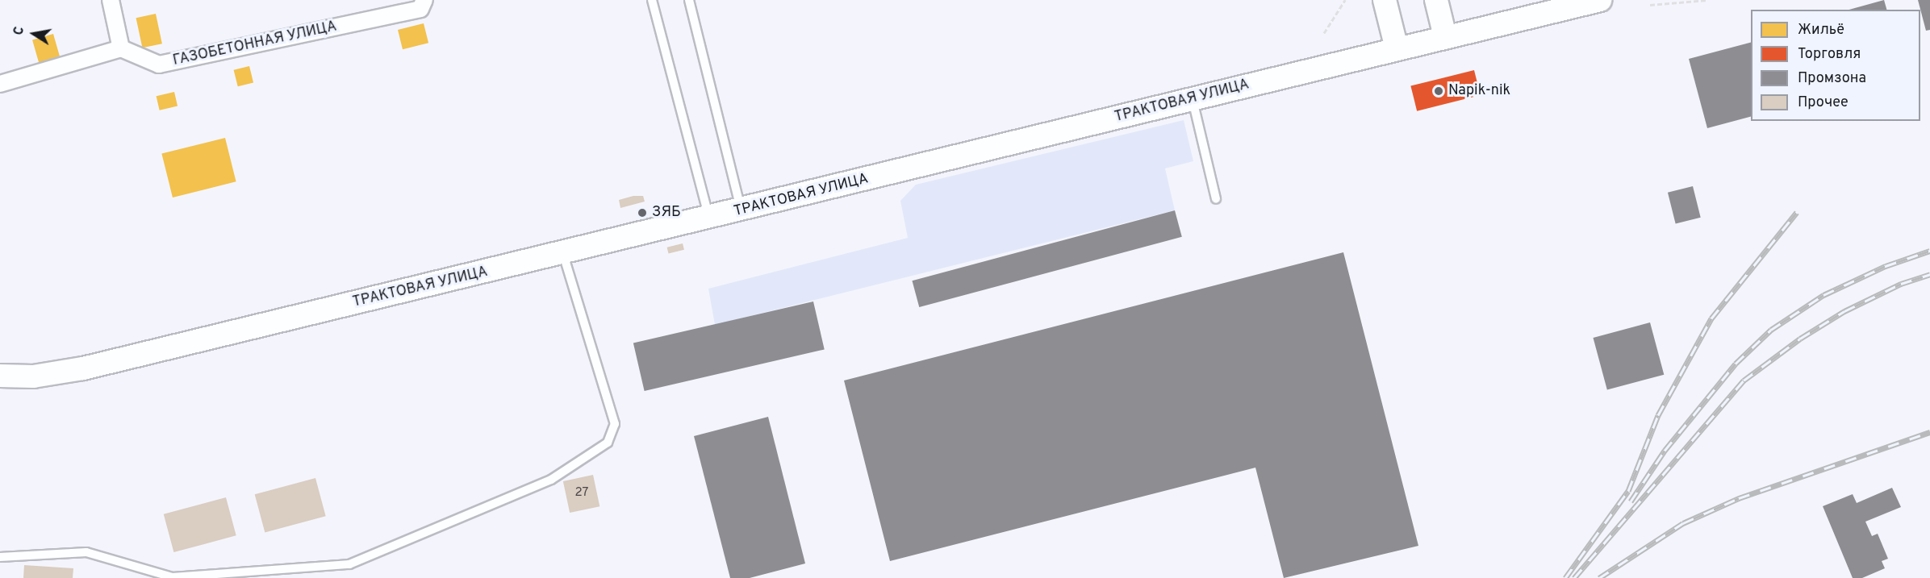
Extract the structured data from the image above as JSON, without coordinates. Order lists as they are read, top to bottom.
{
  "streets": {
    "main road": ["ТРАКТОВАЯ УЛИЦА"],
    "street": ["ГАЗОБЕТОННАЯ УЛИЦА"]
  },
  "places": ["Napik-nik", "ЗЯБ"],
  "house_numbers": ["27"],
  "legend": [
    "Жильё",
    "Торговля",
    "Промзона",
    "Прочее"
  ],
  "north": "left"
}
